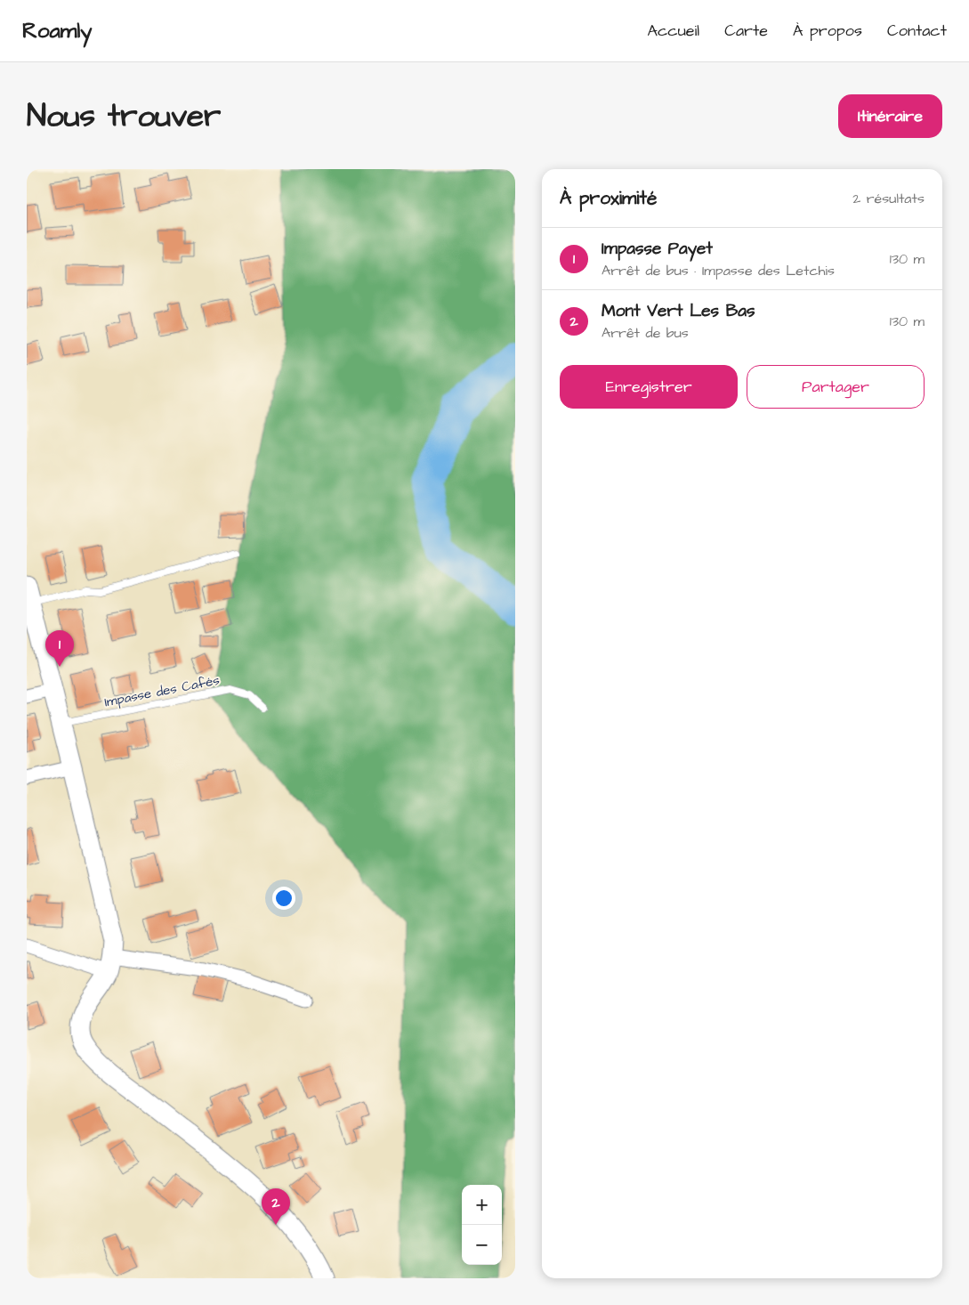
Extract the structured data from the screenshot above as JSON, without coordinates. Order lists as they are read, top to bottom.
{
  "streets": {
    "lane": ["Impasse des Cafés"]
  },
  "page": {
    "header": "Roamly",
    "nav": [
      "Accueil",
      "Carte",
      "À propos",
      "Contact"
    ],
    "title": "Nous trouver",
    "buttons": [
      "Itinéraire",
      ["Enregistrer", "Partager"]
    ],
    "heading": ["À proximité", "2 résultats"],
    "list": [
      {
        "mark": "1",
        "name": "Impasse Payet",
        "note": "Arrêt de bus · Impasse des Letchis",
        "value": "130 m"
      },
      {
        "mark": "2",
        "name": "Mont Vert Les Bas",
        "note": "Arrêt de bus",
        "value": "130 m"
      }
    ],
    "pins": ["1", "2"],
    "map_buttons": ["+", "−"]
  }
}
